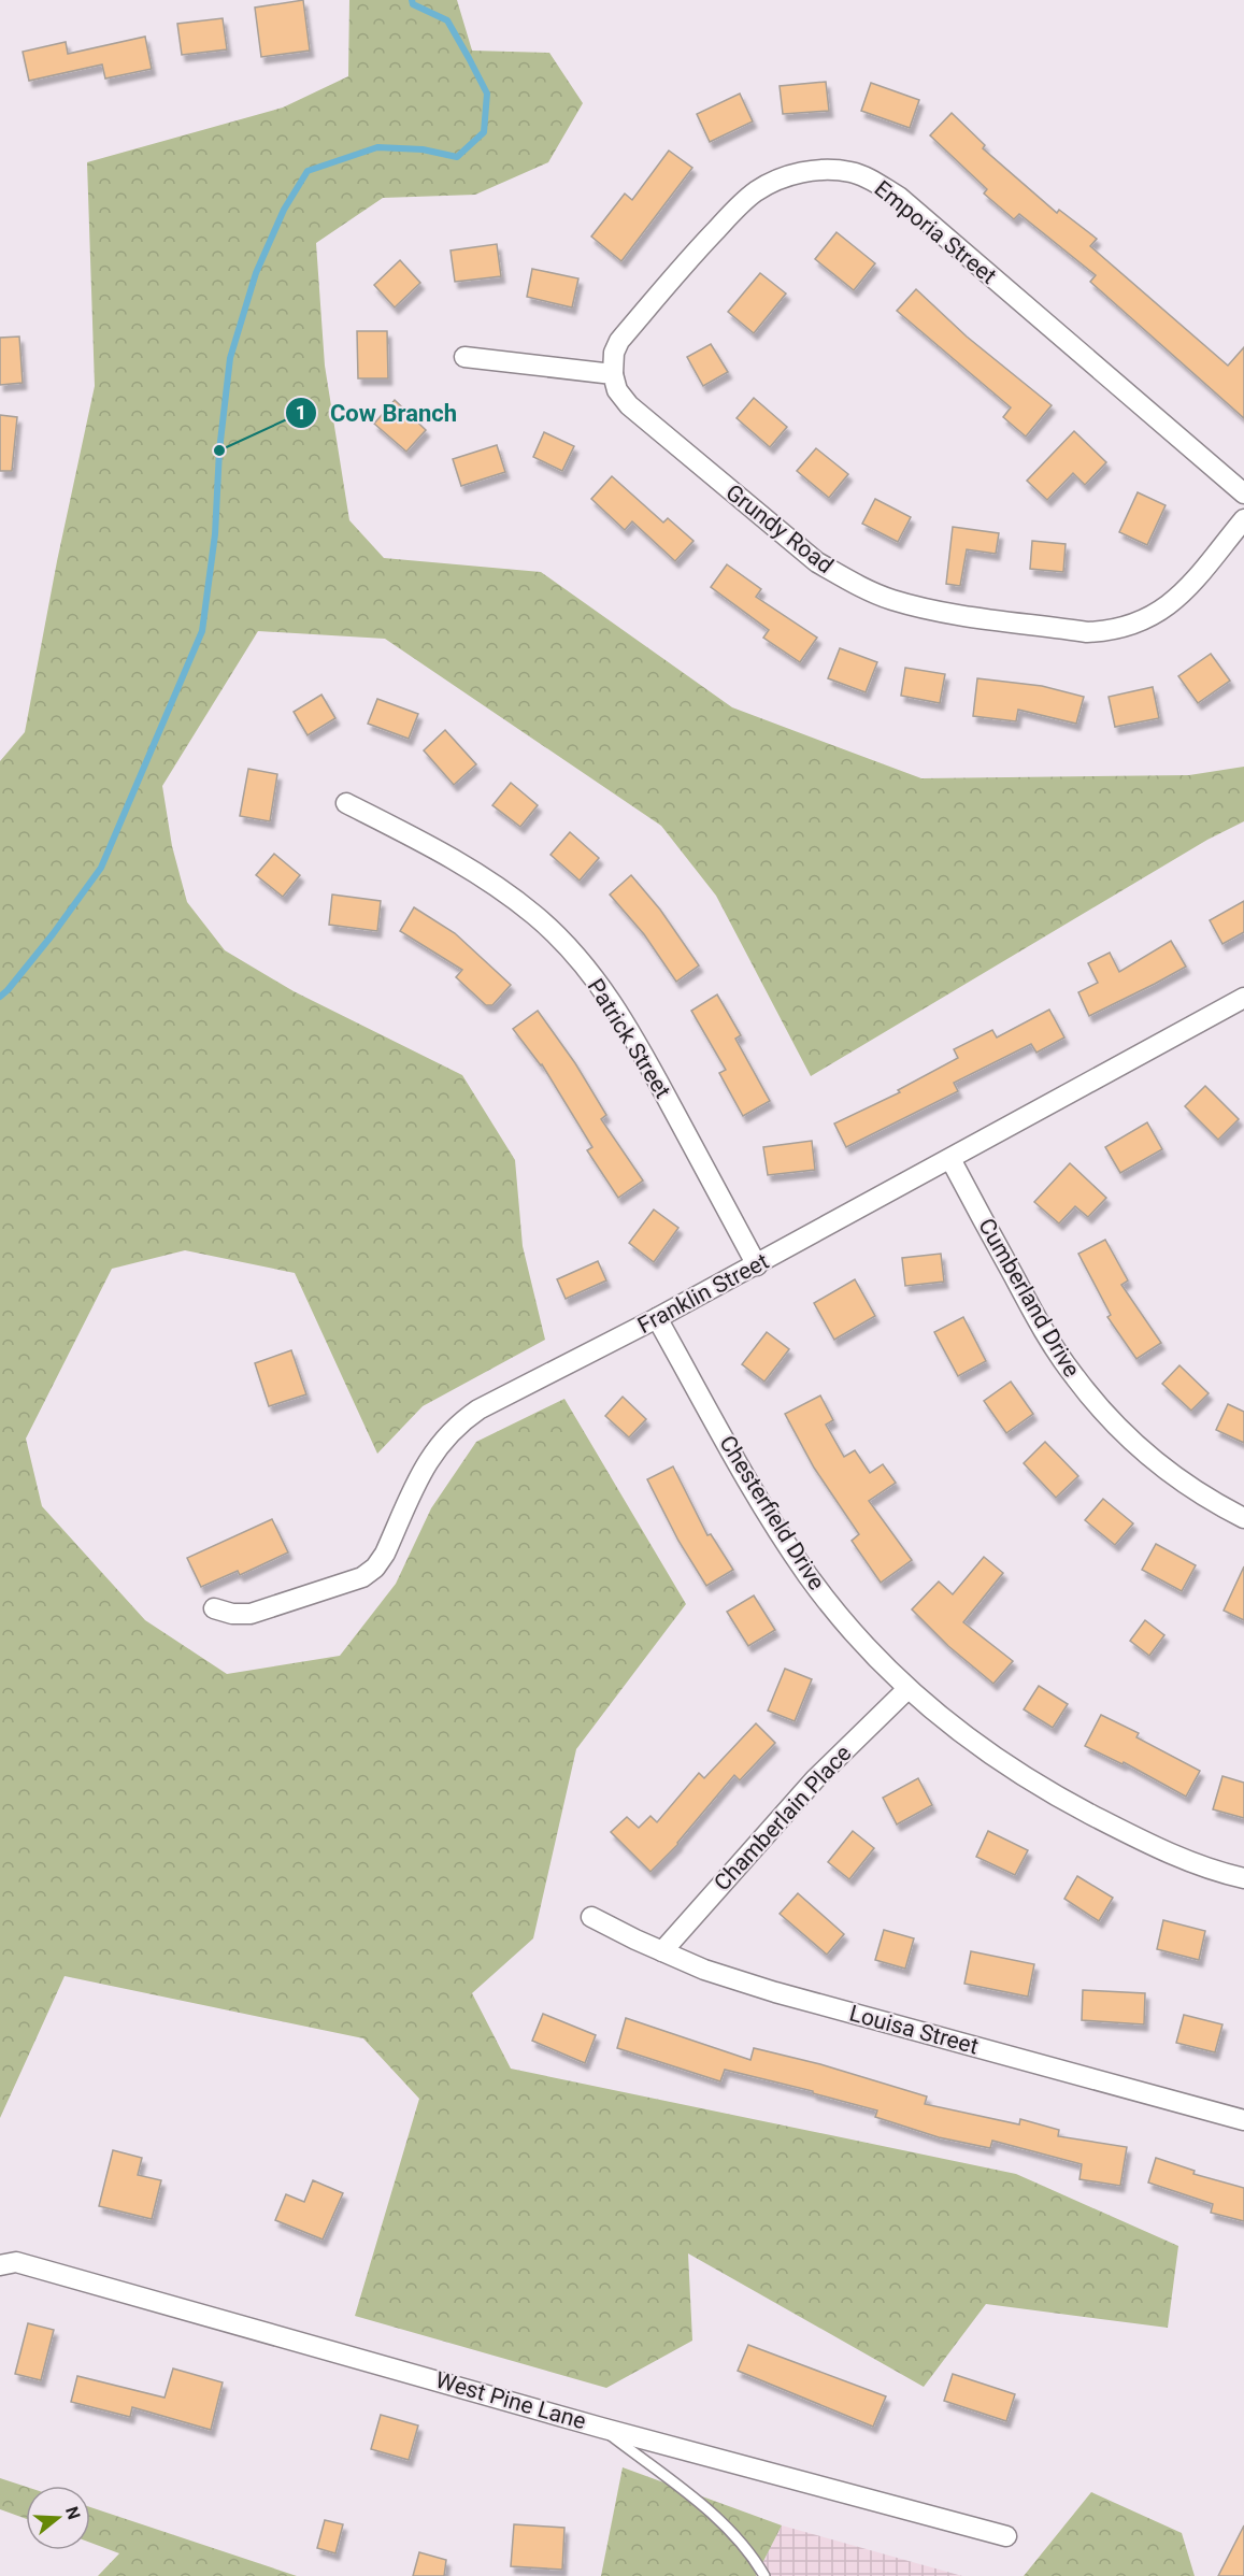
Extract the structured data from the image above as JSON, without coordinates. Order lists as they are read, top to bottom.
{
  "streets": {
    "street": [
      "Emporia Street",
      "Grundy Road",
      "Patrick Street",
      "Franklin Street",
      "Cumberland Drive",
      "Chesterfield Drive",
      "Chamberlain Place",
      "Louisa Street",
      "West Pine Lane"
    ]
  },
  "crossings": [
    ["Emporia Street", "Grundy Road"],
    ["Patrick Street", "Franklin Street"],
    ["Franklin Street", "Cumberland Drive"],
    ["Franklin Street", "Chesterfield Drive"],
    ["Chesterfield Drive", "Chamberlain Place"],
    ["Chamberlain Place", "Louisa Street"]
  ],
  "places": ["Cow Branch"],
  "north": "right"
}
